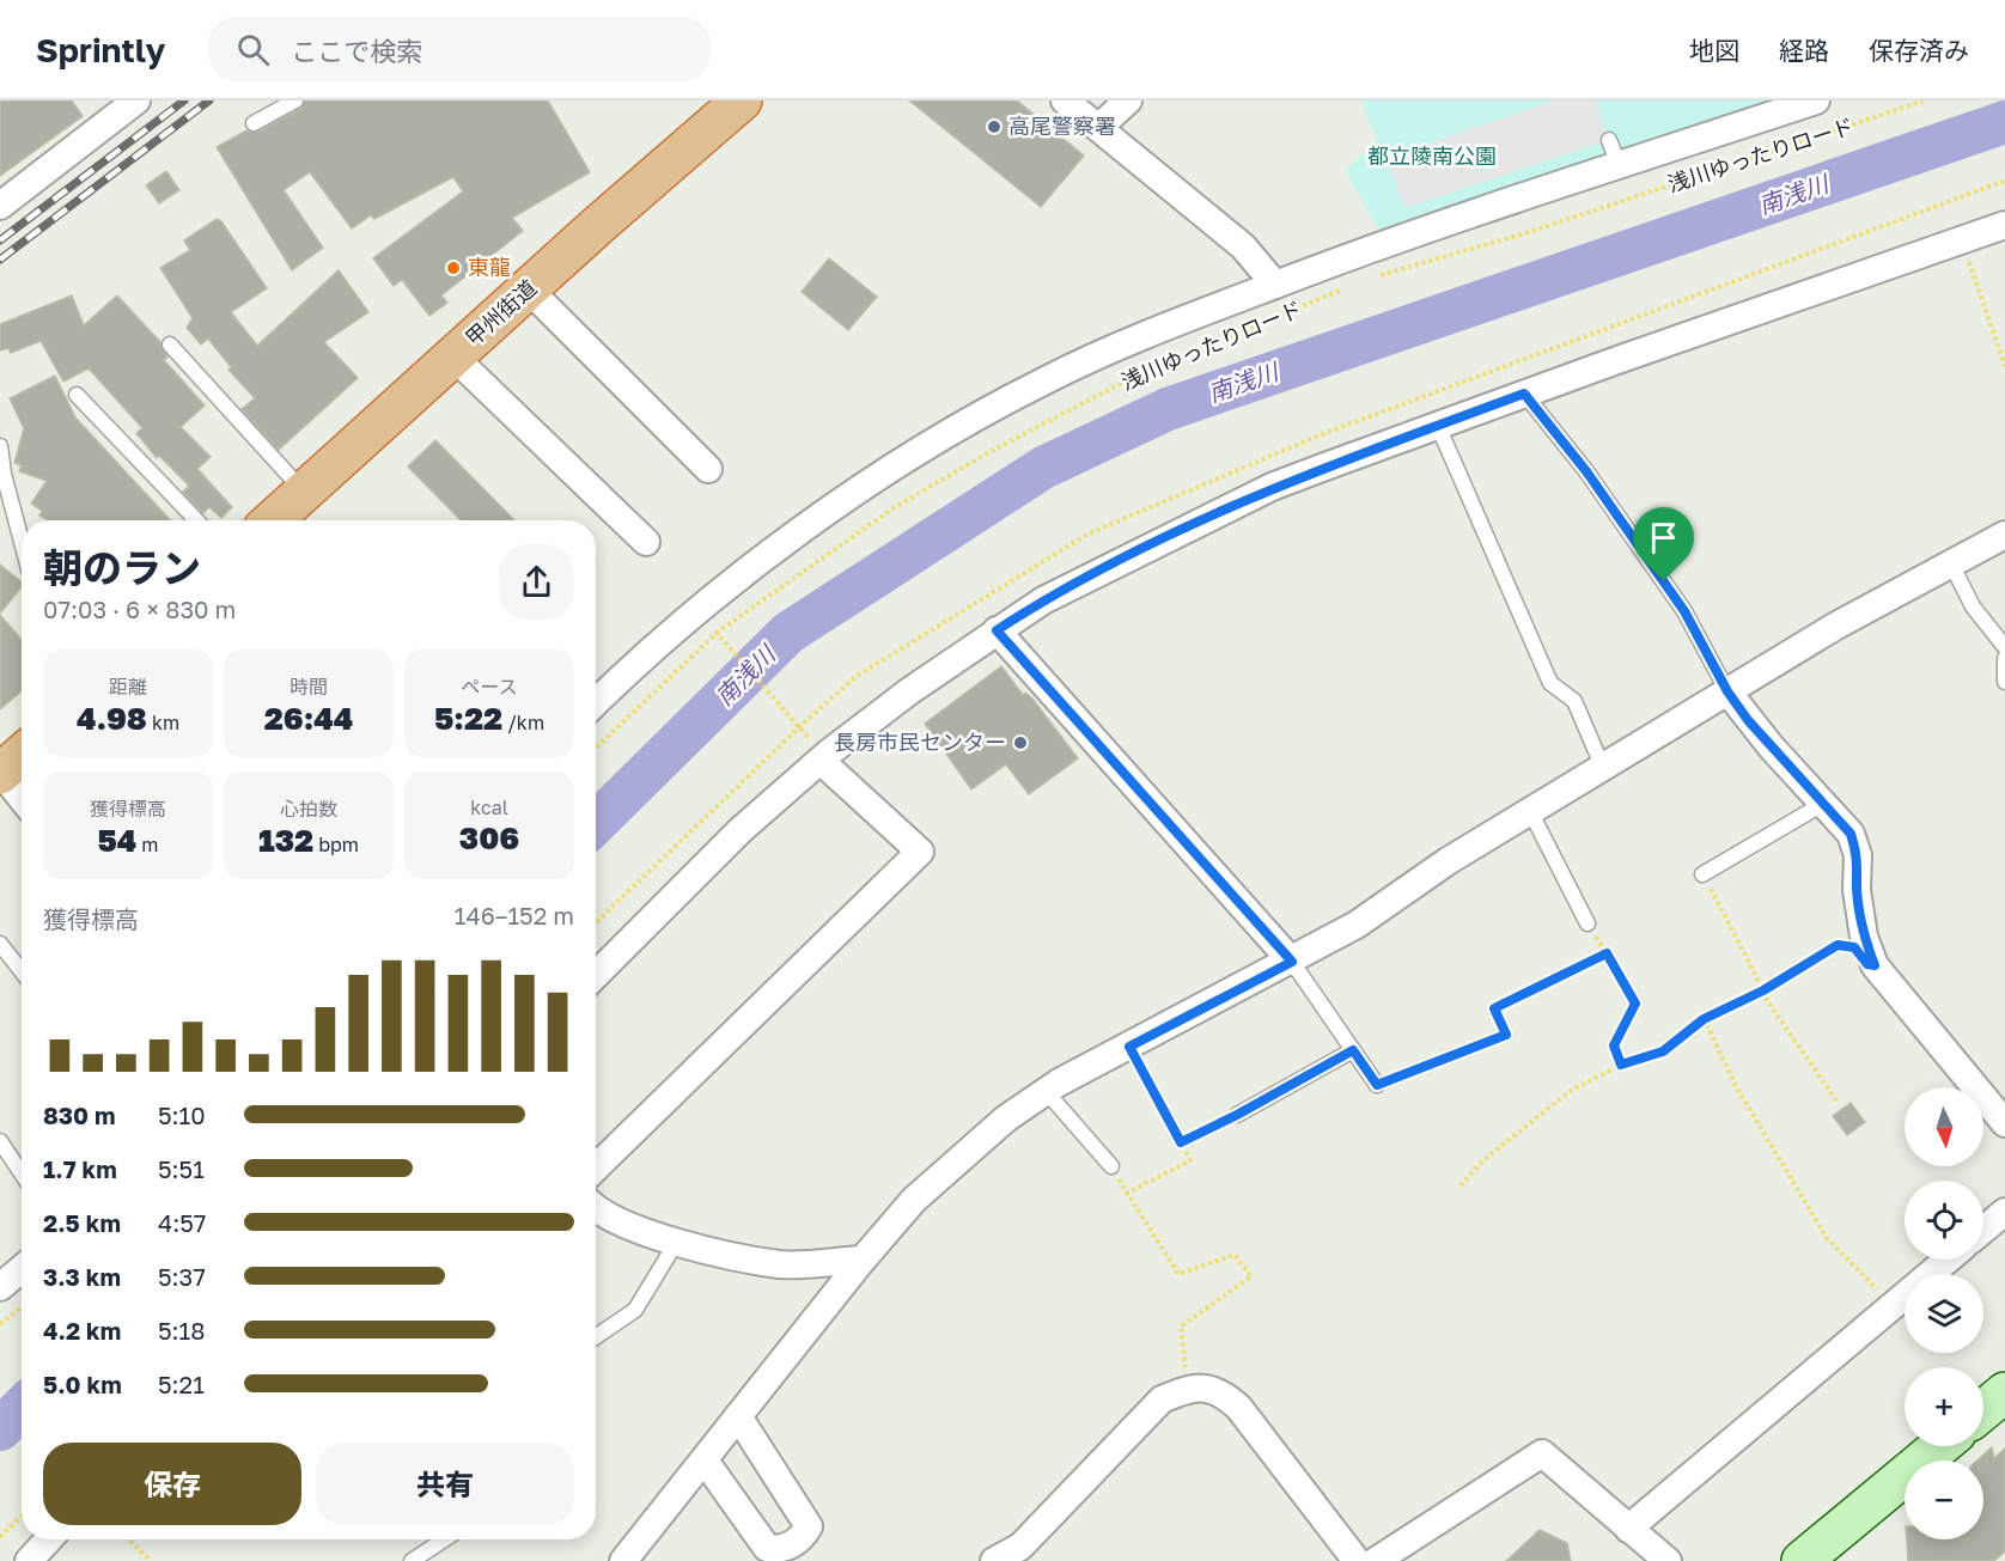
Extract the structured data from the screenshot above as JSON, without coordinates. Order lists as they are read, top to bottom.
{
  "streets": {
    "highway": ["甲州街道"],
    "path": ["浅川ゆったりロード"]
  },
  "water": ["南浅川"],
  "parks": ["都立陵南公園"],
  "places": ["高尾警察署", "東龍", "長房市民センター"],
  "north": "bottom",
  "page": {
    "header": "Sprintly",
    "search": "ここで検索",
    "nav": ["地図", "経路", "保存済み"],
    "heading": ["朝のラン", "07:03 · 6 × 830 m"],
    "stats": [
      ["距離", "4.98 km"],
      ["時間", "26:44"],
      ["ペース", "5:22 /km"],
      ["獲得標高", "54 m"],
      ["心拍数", "132 bpm"],
      ["kcal", "306"]
    ],
    "chart": ["獲得標高", "146–152 m"],
    "map_buttons": ["+", "−"],
    "list": [
      {
        "name": "830 m",
        "note": "5:10"
      },
      {
        "name": "1.7 km",
        "note": "5:51"
      },
      {
        "name": "2.5 km",
        "note": "4:57"
      },
      {
        "name": "3.3 km",
        "note": "5:37"
      },
      {
        "name": "4.2 km",
        "note": "5:18"
      },
      {
        "name": "5.0 km",
        "note": "5:21"
      }
    ],
    "buttons": ["保存", "共有"]
  }
}
